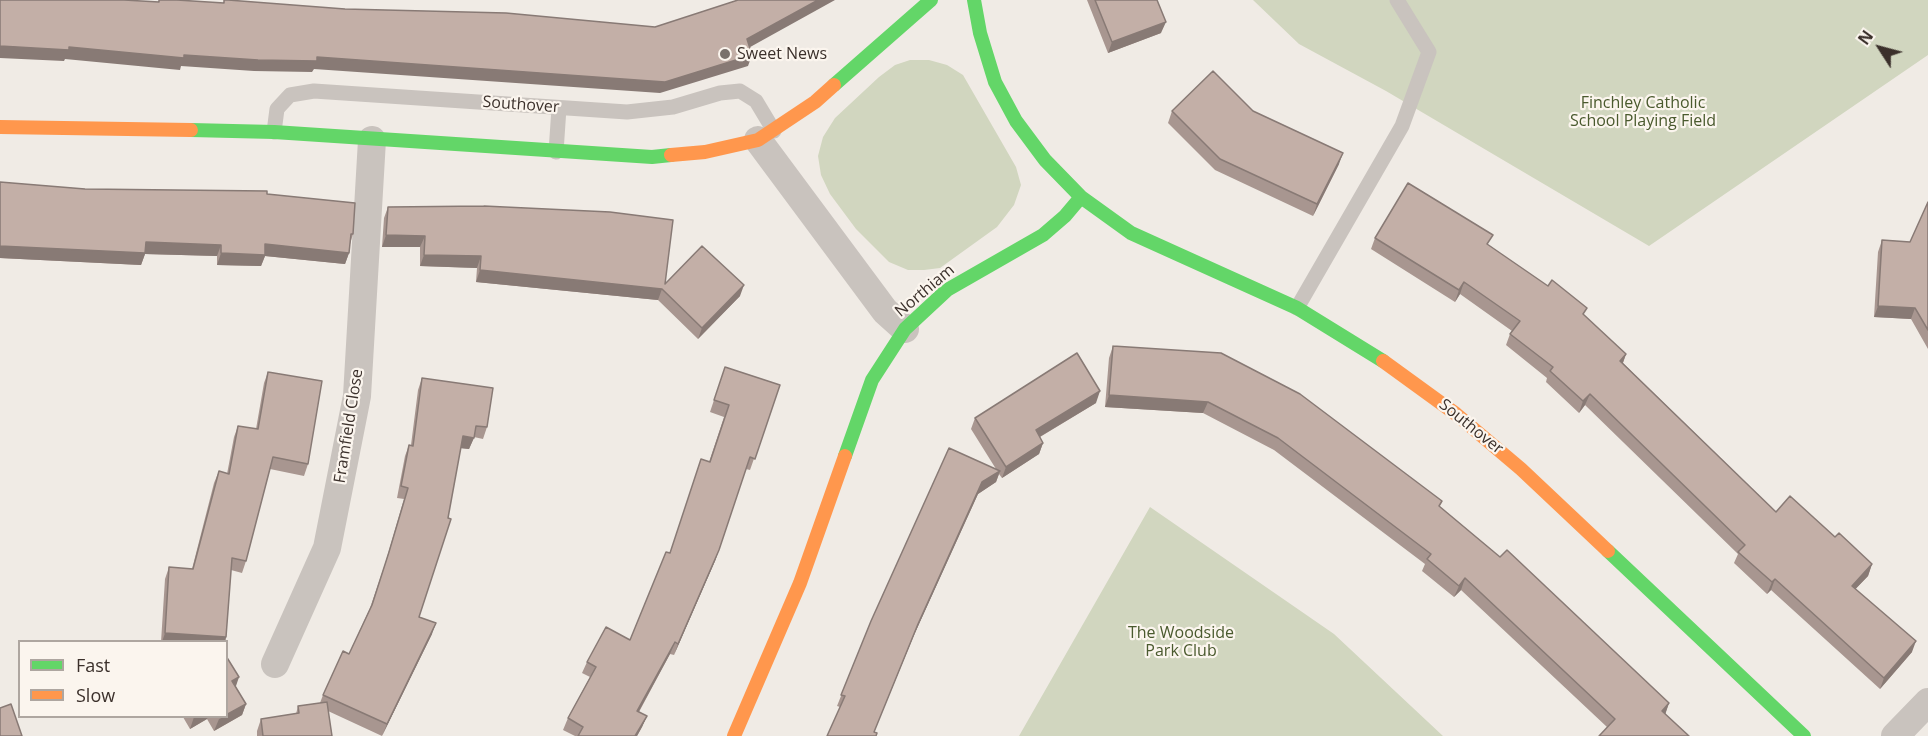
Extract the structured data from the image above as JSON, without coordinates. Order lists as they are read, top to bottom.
{
  "streets": {
    "street": ["Southover", "Northiam", "Framfield Close"]
  },
  "crossings": [
    ["Southover", "Northiam"]
  ],
  "parks": ["Finchley Catholic School Playing Field", "The Woodside Park Club"],
  "places": ["Sweet News"],
  "legend": ["Fast", "Slow"],
  "north": "top left"
}
